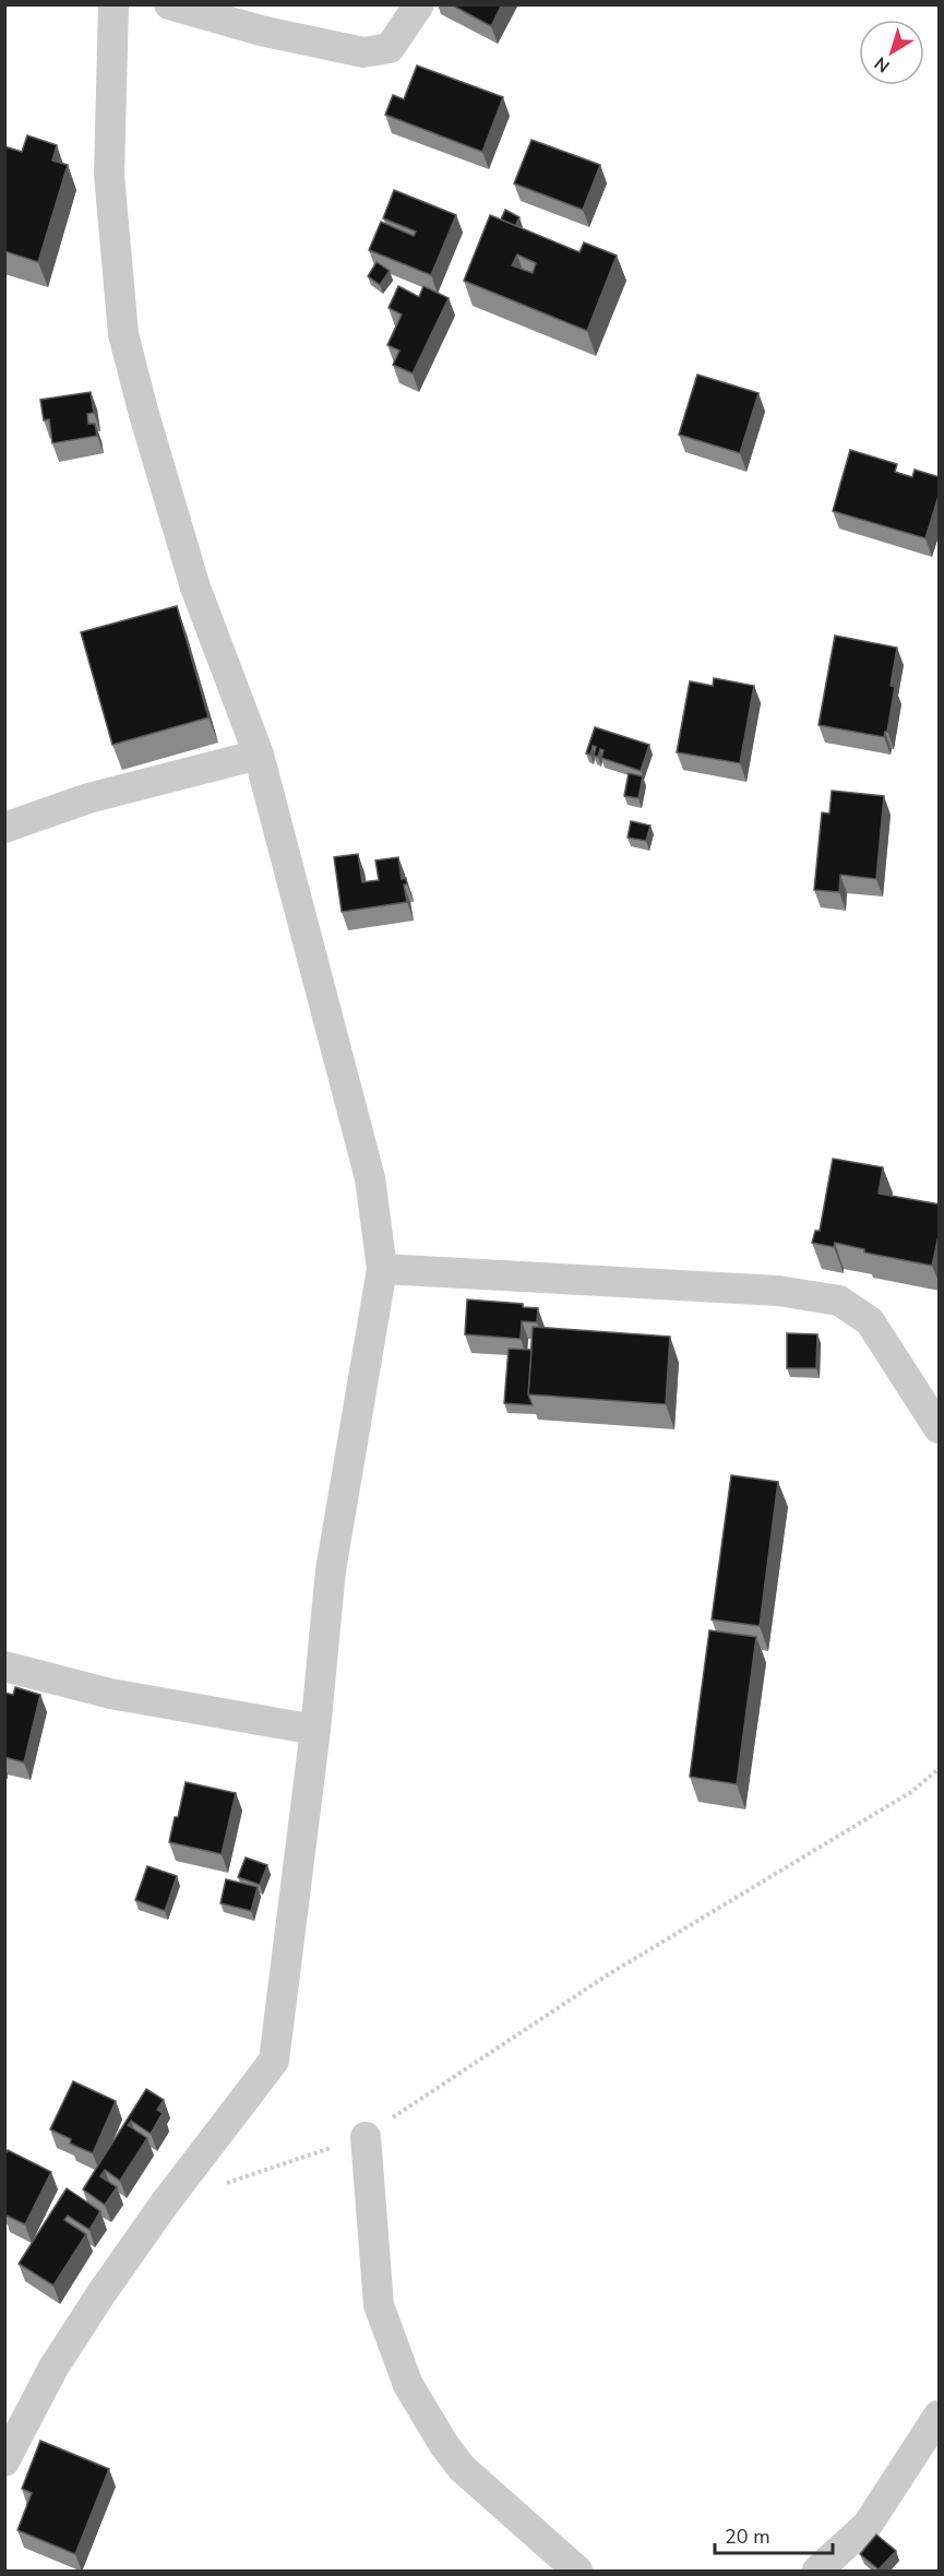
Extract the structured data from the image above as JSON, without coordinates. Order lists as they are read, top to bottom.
{
  "scale_bar": "20 m",
  "north": "bottom left"
}
